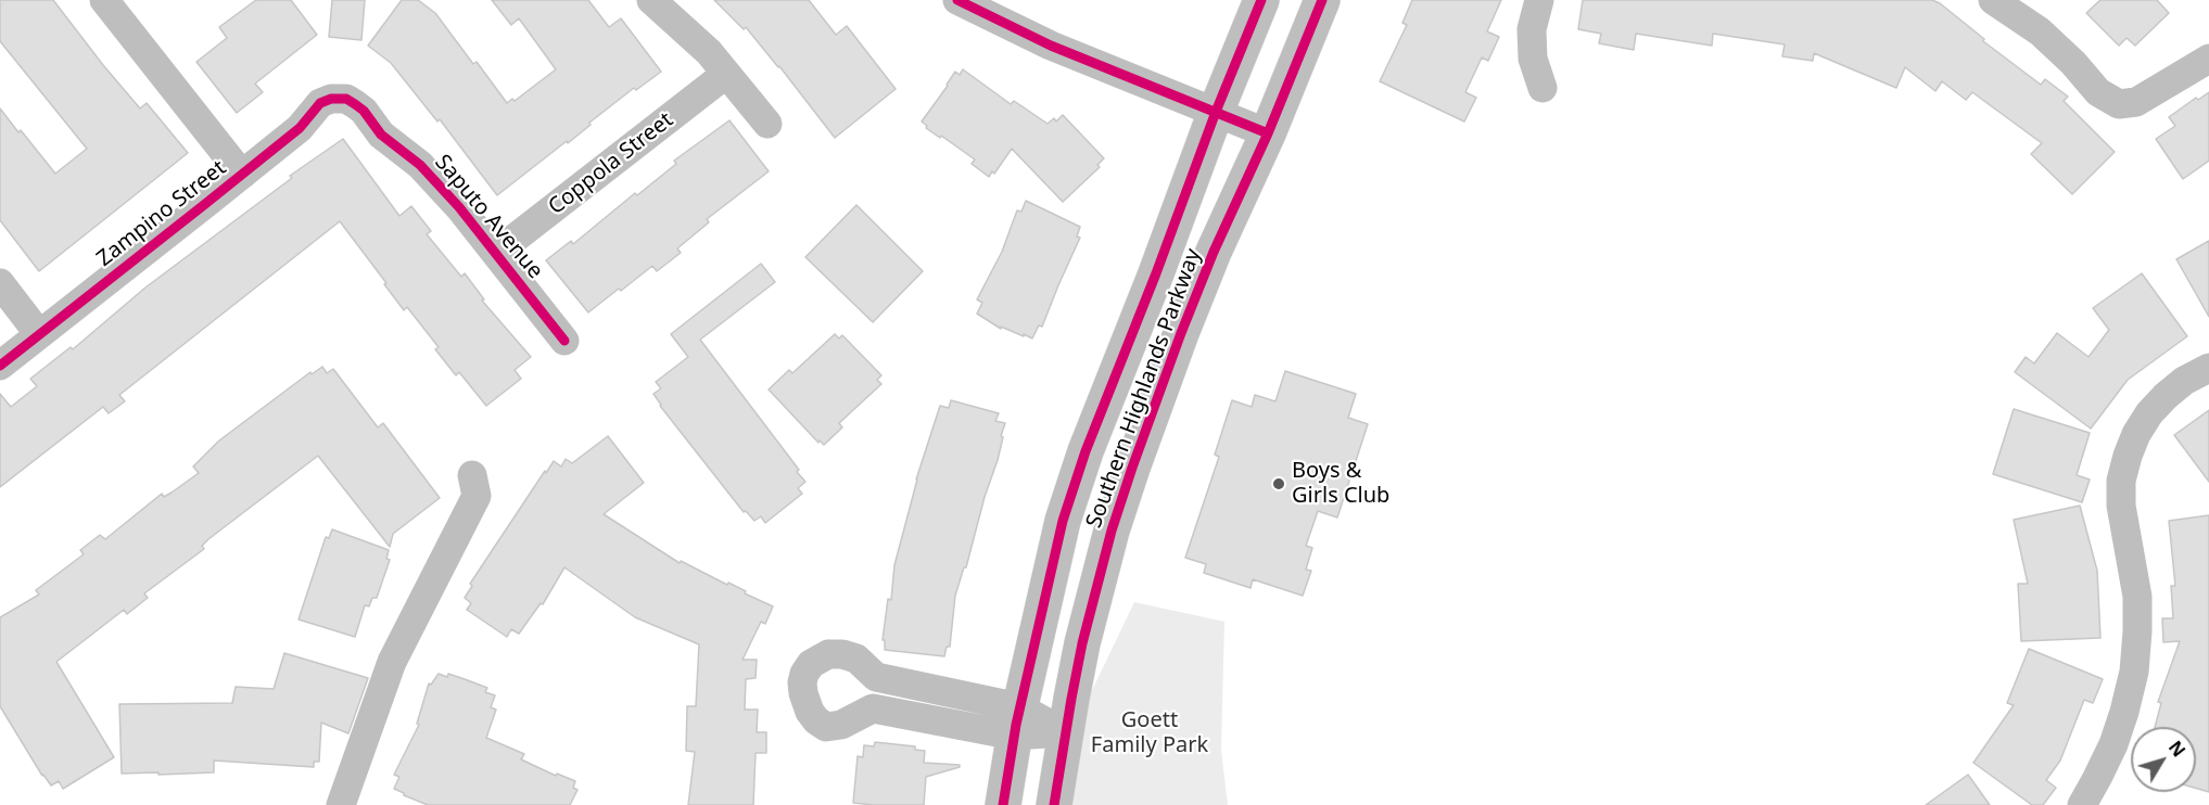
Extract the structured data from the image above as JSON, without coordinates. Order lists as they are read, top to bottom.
{
  "streets": {
    "main road": ["Southern Highlands Parkway"],
    "street": ["Coppola Street", "Zampino Street", "Saputo Avenue"]
  },
  "crossings": [
    ["Coppola Street", "Saputo Avenue"],
    ["Zampino Street", "Saputo Avenue"]
  ],
  "parks": ["Goett Family Park"],
  "places": ["Boys & Girls Club"],
  "north": "top right"
}
